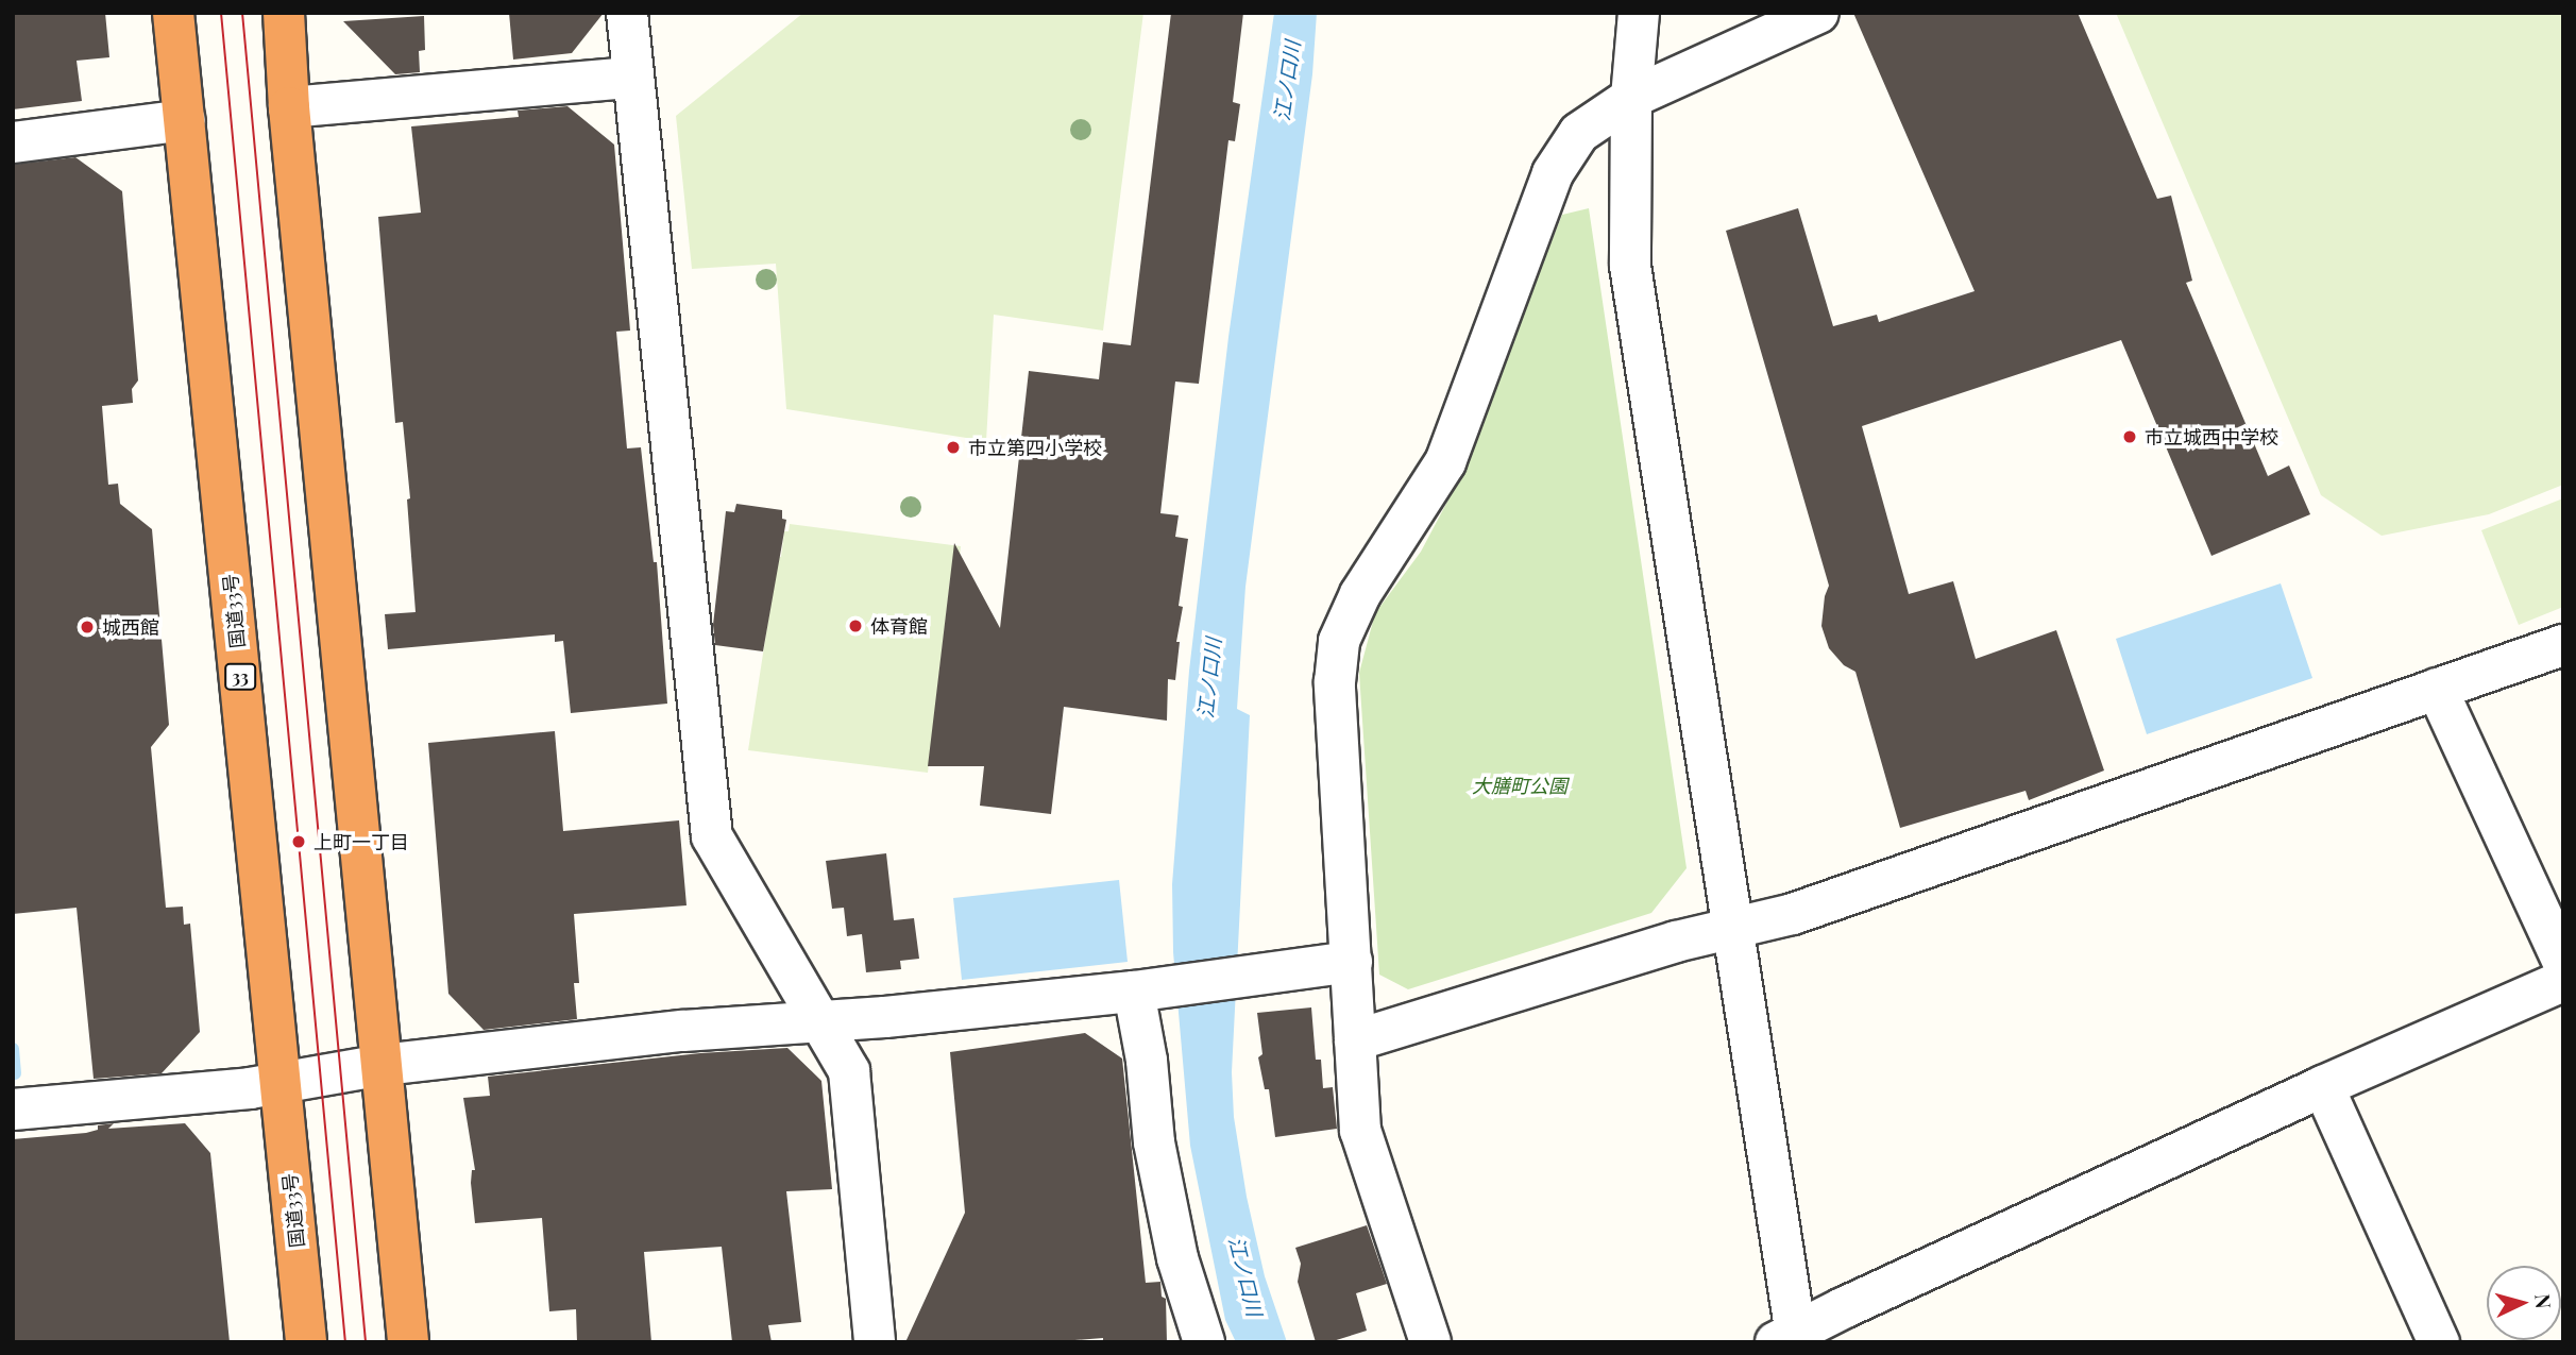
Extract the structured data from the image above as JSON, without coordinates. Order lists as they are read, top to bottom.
{
  "streets": {
    "highway": ["国道33号", "33"]
  },
  "water": ["江ノ口川"],
  "parks": ["大膳町公園"],
  "places": [
    "市立城西中学校",
    "市立第四小学校",
    "体育館",
    "城西館",
    "上町一丁目"
  ],
  "north": "right"
}
